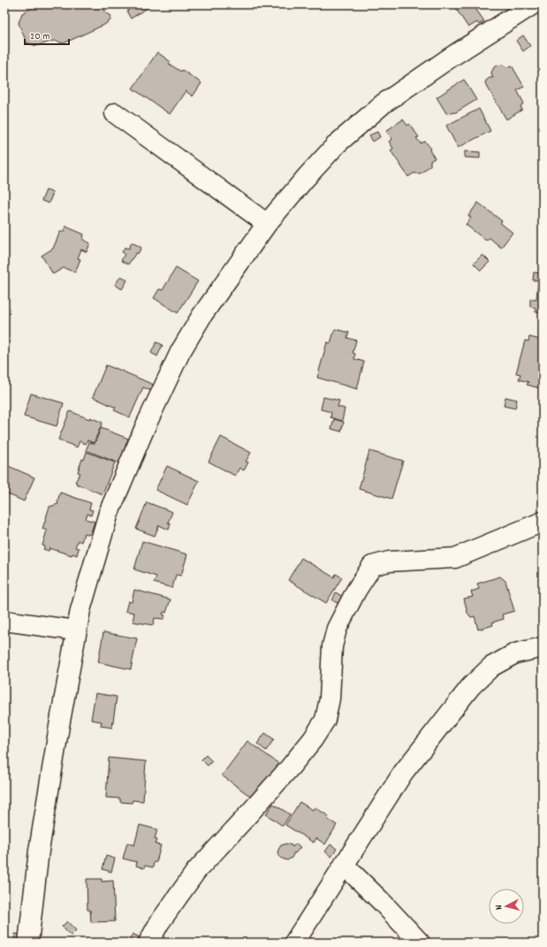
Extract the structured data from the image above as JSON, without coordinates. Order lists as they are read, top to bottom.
{
  "scale_bar": "20 m",
  "north": "left"
}
